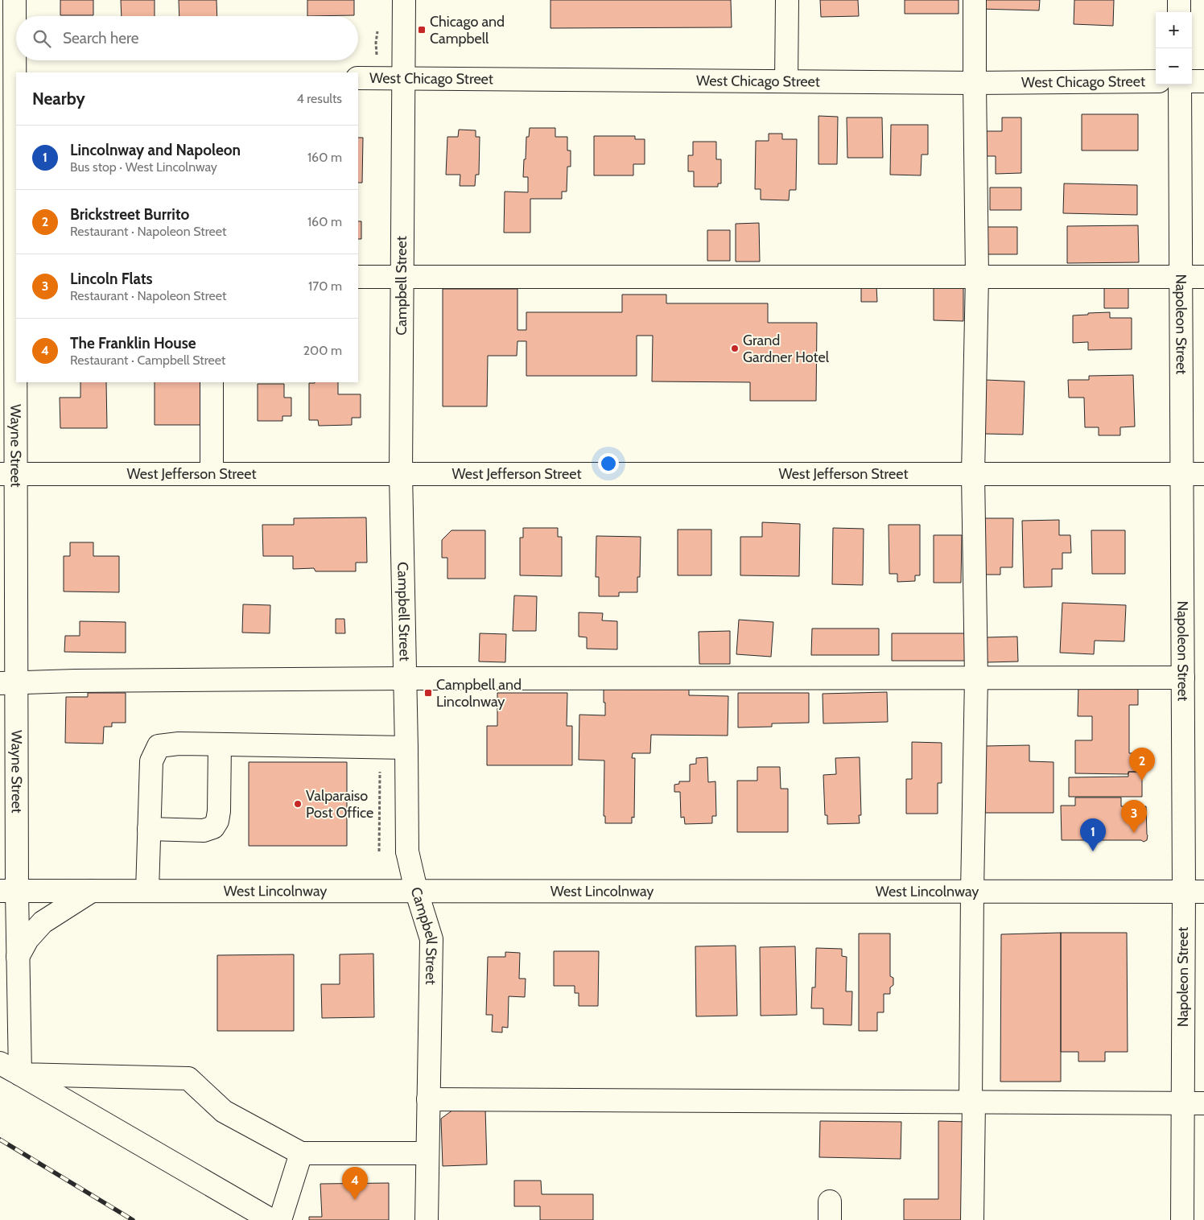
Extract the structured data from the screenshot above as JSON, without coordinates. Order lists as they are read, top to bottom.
{
  "streets": {
    "street": [
      "West Chicago Street",
      "Campbell Street",
      "Napoleon Street",
      "Wayne Street",
      "West Jefferson Street",
      "West Lincolnway"
    ]
  },
  "crossings": [
    ["West Chicago Street", "Campbell Street"],
    ["Campbell Street", "West Jefferson Street"],
    ["Campbell Street", "West Lincolnway"],
    ["Napoleon Street", "West Jefferson Street"],
    ["Napoleon Street", "West Lincolnway"],
    ["Wayne Street", "West Jefferson Street"],
    ["Wayne Street", "West Lincolnway"]
  ],
  "places": {
    "transit": ["Chicago and Campbell", "Campbell and Lincolnway"],
    "other": ["Grand Gardner Hotel", "Valparaiso Post Office"]
  },
  "page": {
    "map_buttons": ["+", "−"],
    "search": "Search here",
    "heading": ["Nearby", "4 results"],
    "list": [
      {
        "mark": "1",
        "name": "Lincolnway and Napoleon",
        "note": "Bus stop · West Lincolnway",
        "value": "160 m"
      },
      {
        "mark": "2",
        "name": "Brickstreet Burrito",
        "note": "Restaurant · Napoleon Street",
        "value": "160 m"
      },
      {
        "mark": "3",
        "name": "Lincoln Flats",
        "note": "Restaurant · Napoleon Street",
        "value": "170 m"
      },
      {
        "mark": "4",
        "name": "The Franklin House",
        "note": "Restaurant · Campbell Street",
        "value": "200 m"
      }
    ],
    "pins": [
      "2",
      "3",
      "1",
      "4"
    ]
  }
}
